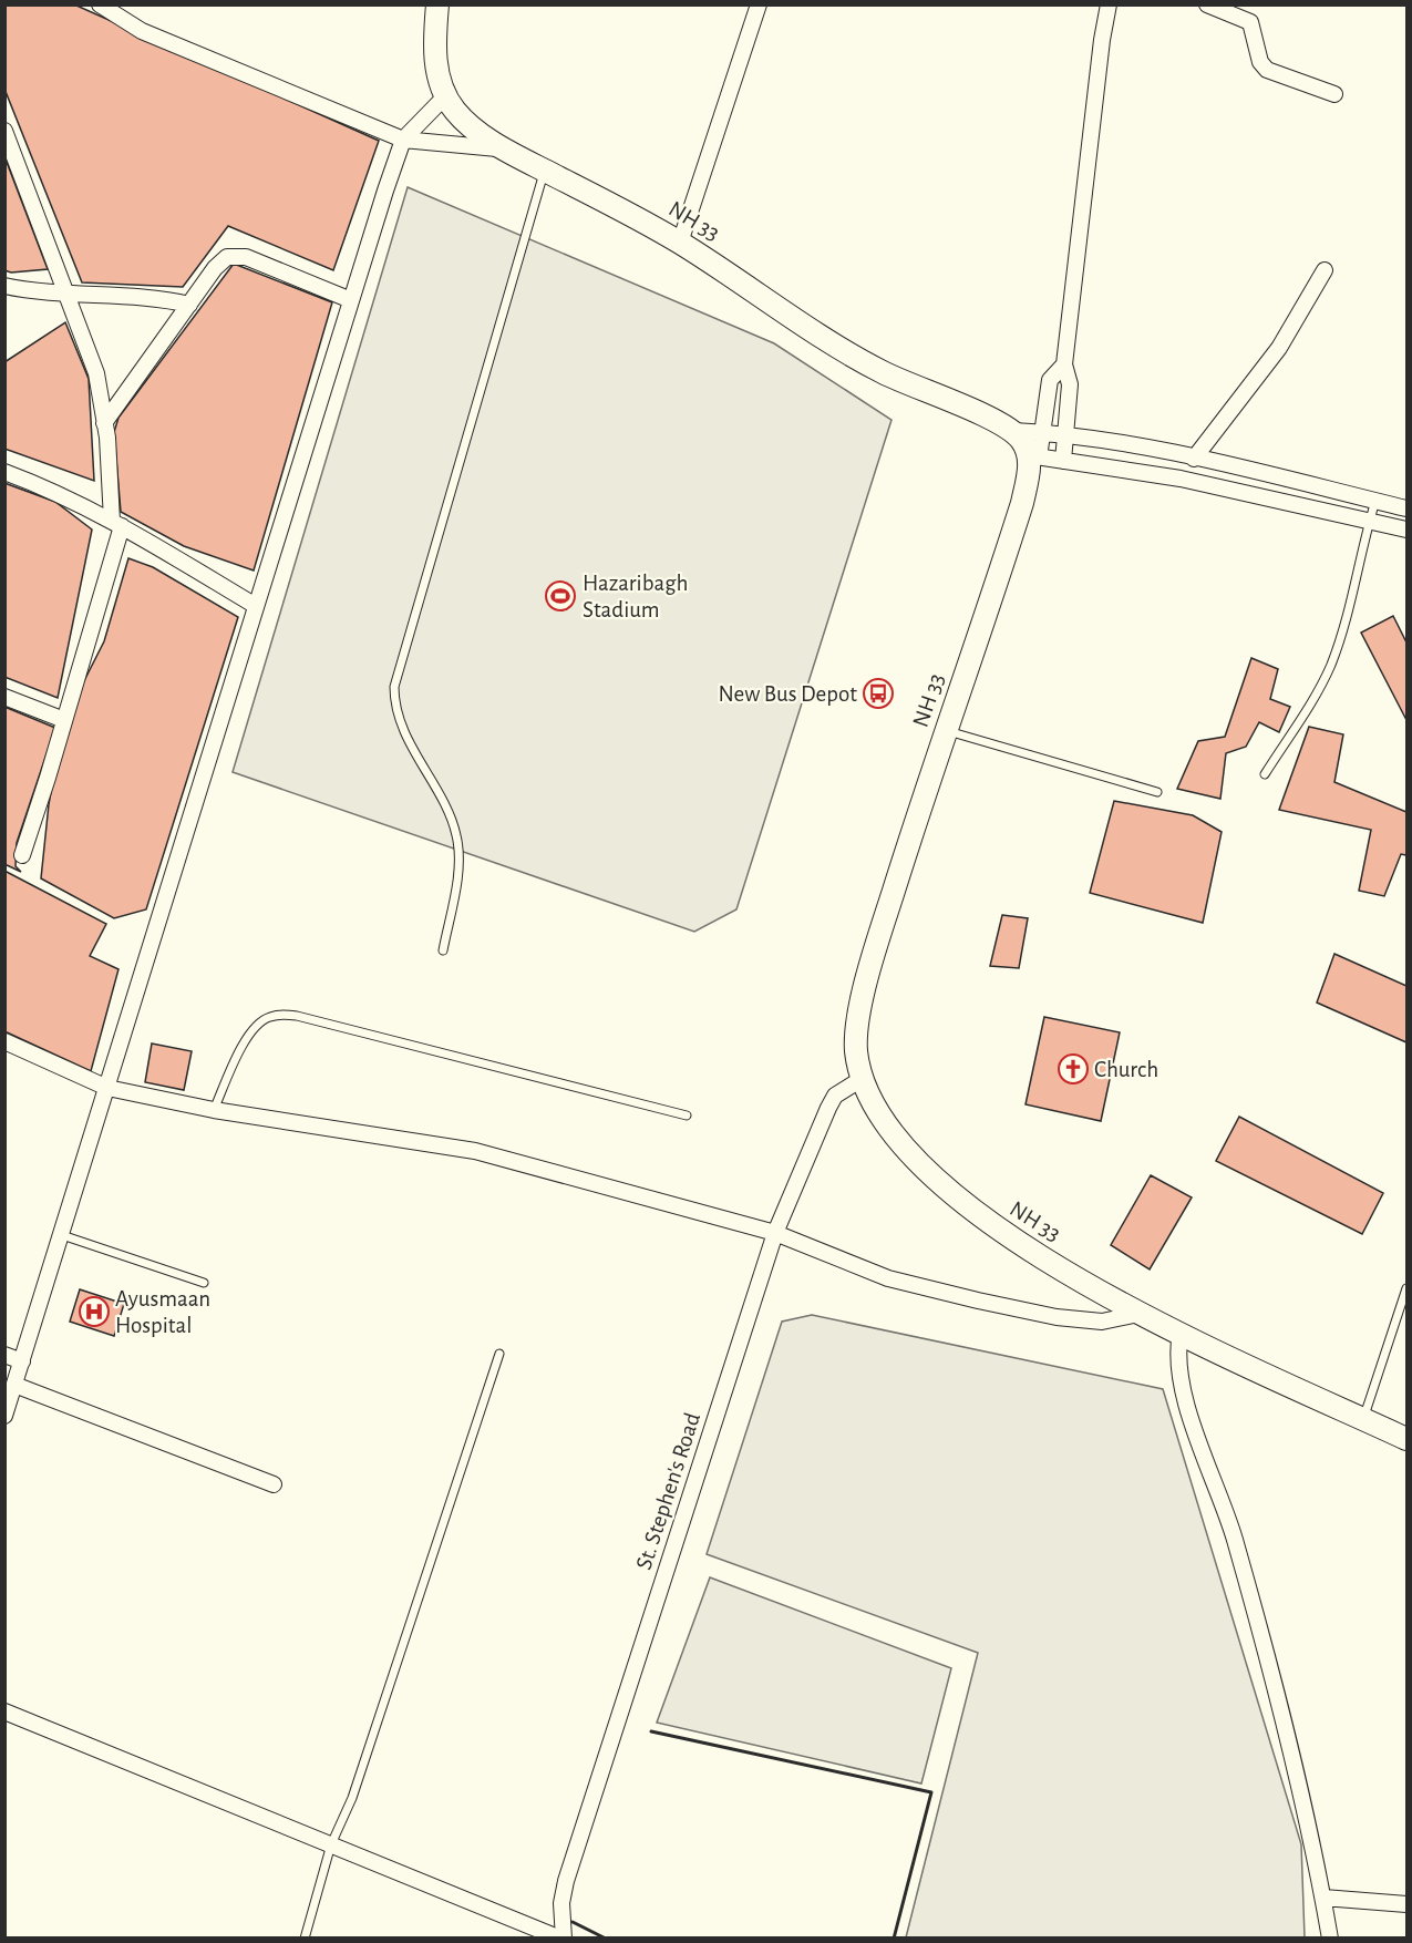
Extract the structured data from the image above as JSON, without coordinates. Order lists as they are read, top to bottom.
{
  "streets": {
    "main road": ["NH 33"],
    "street": ["St. Stephen's Road"]
  },
  "crossings": [
    ["NH 33", "St. Stephen's Road"]
  ],
  "places": {
    "sports": ["Hazaribagh Stadium"],
    "bus stop": ["New Bus Depot"],
    "church": ["Church"],
    "hospital": ["Ayusmaan Hospital"]
  }
}
